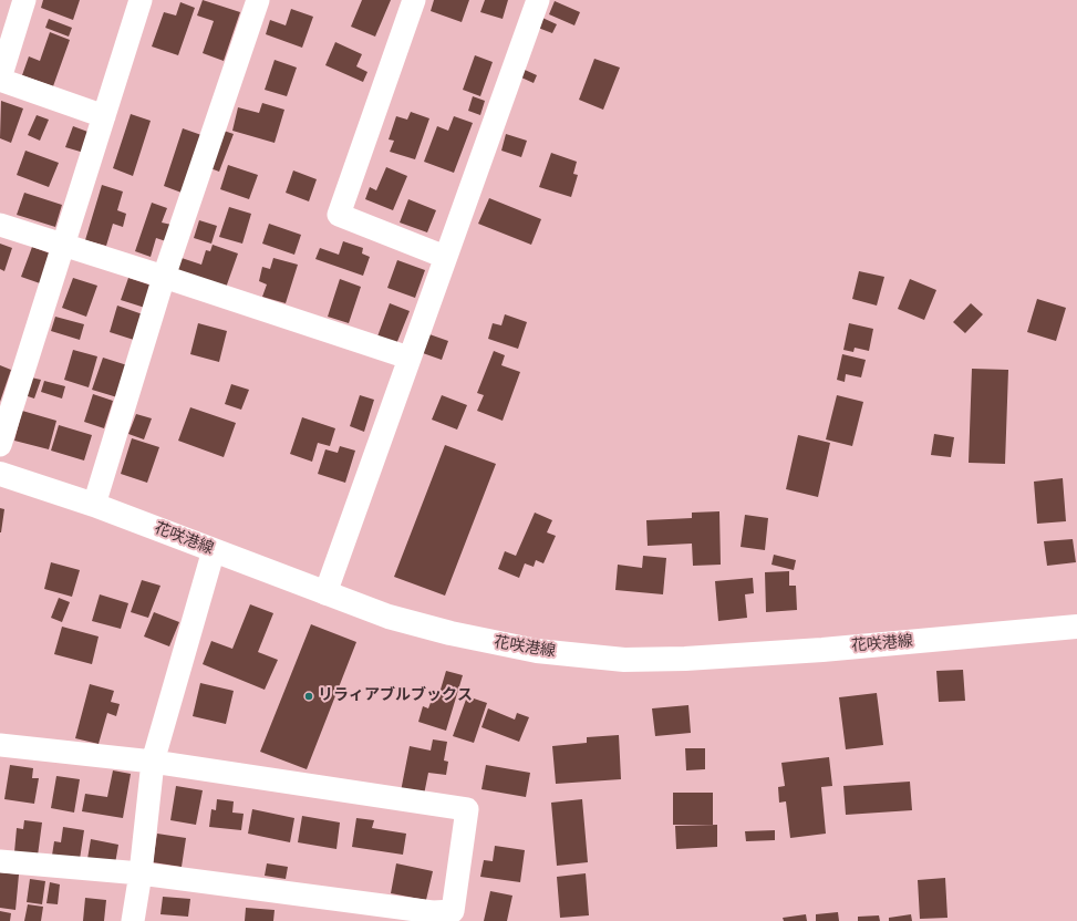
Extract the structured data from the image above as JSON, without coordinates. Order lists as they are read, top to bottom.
{
  "streets": {
    "main road": ["花咲港線"]
  },
  "places": ["リラィアブルブックス"]
}
